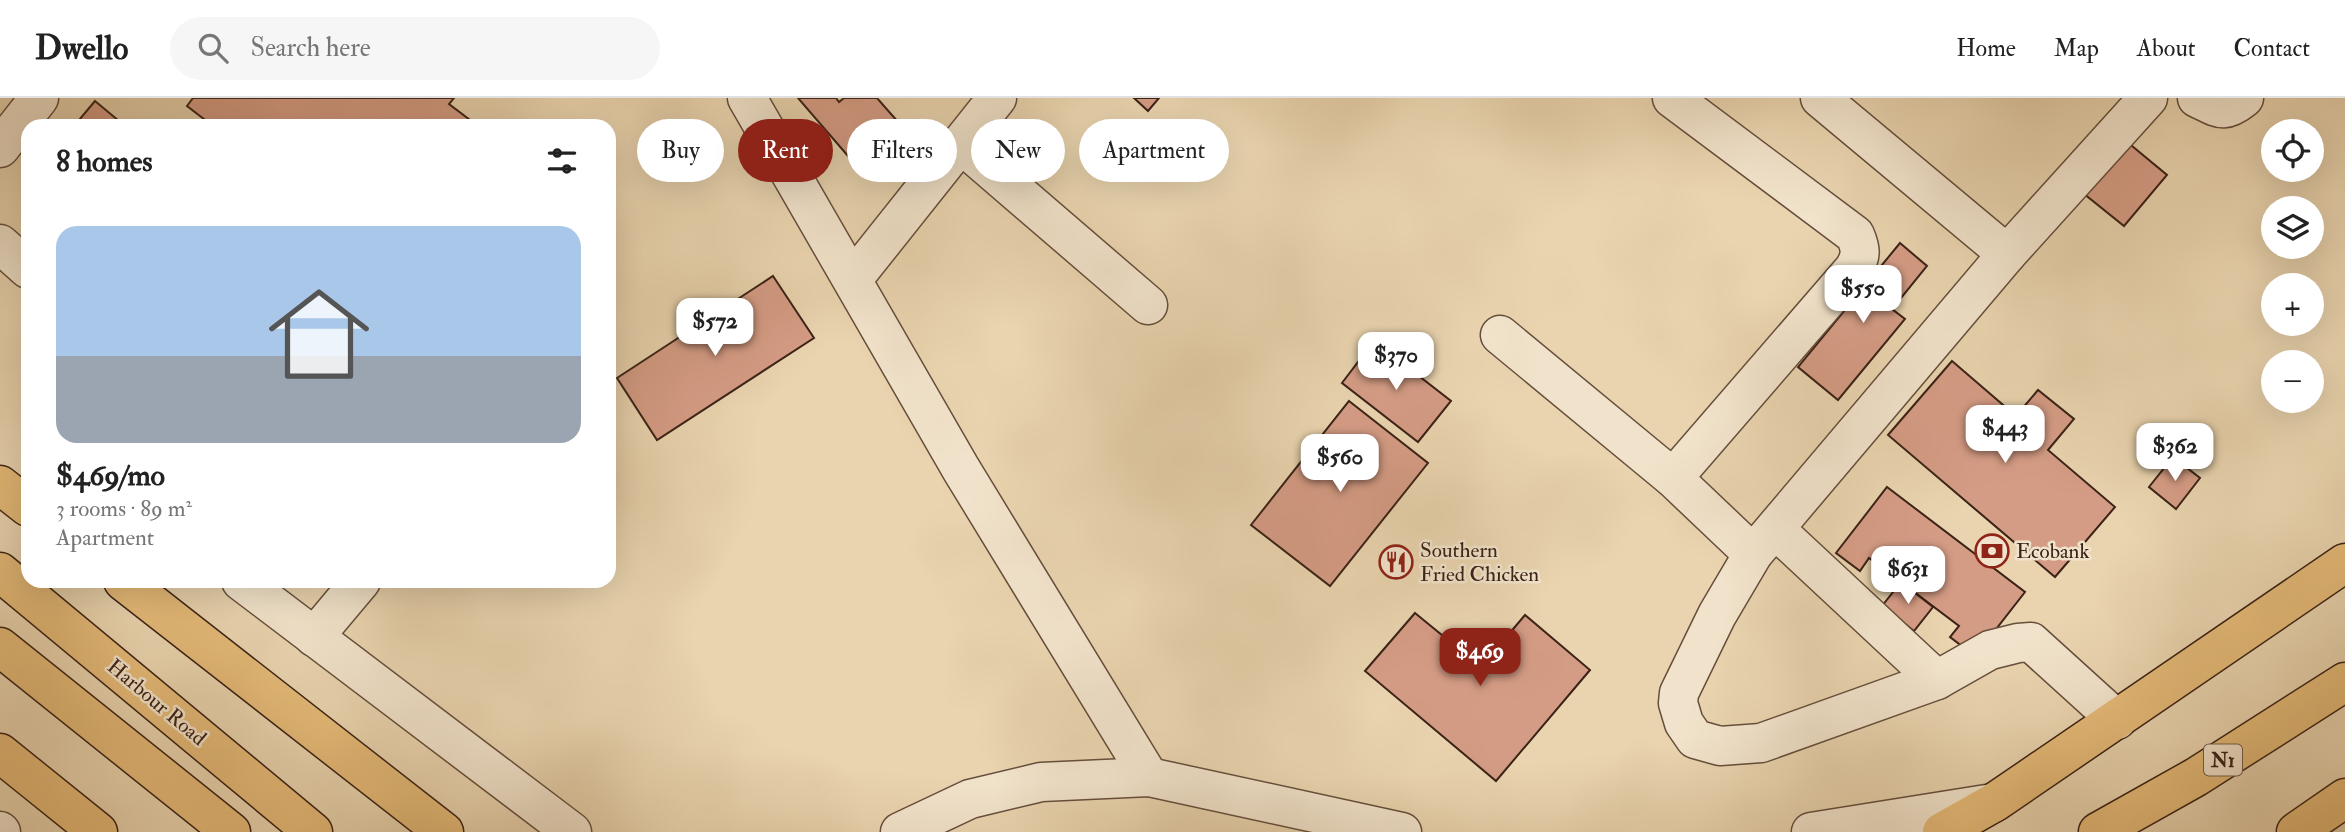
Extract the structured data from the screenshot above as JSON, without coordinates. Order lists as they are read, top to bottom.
{
  "streets": {
    "highway": ["Harbour Road", "N1"]
  },
  "places": {
    "bank": ["Ecobank"],
    "restaurant": ["Southern Fried Chicken"]
  },
  "page": {
    "header": "Dwello",
    "search": "Search here",
    "nav": [
      "Home",
      "Map",
      "About",
      "Contact"
    ],
    "map_buttons": ["+", "−"],
    "chip": [
      "Buy",
      "Rent",
      "Filters",
      "New",
      "Apartment"
    ],
    "heading": "8 homes",
    "list": [
      {
        "name": "$469/mo",
        "note": "3 rooms · 89 m² · Apartment"
      }
    ],
    "price": [
      "$550",
      "$572",
      "$370",
      "$443",
      "$362",
      "$560",
      "$631",
      "$469"
    ]
  }
}
